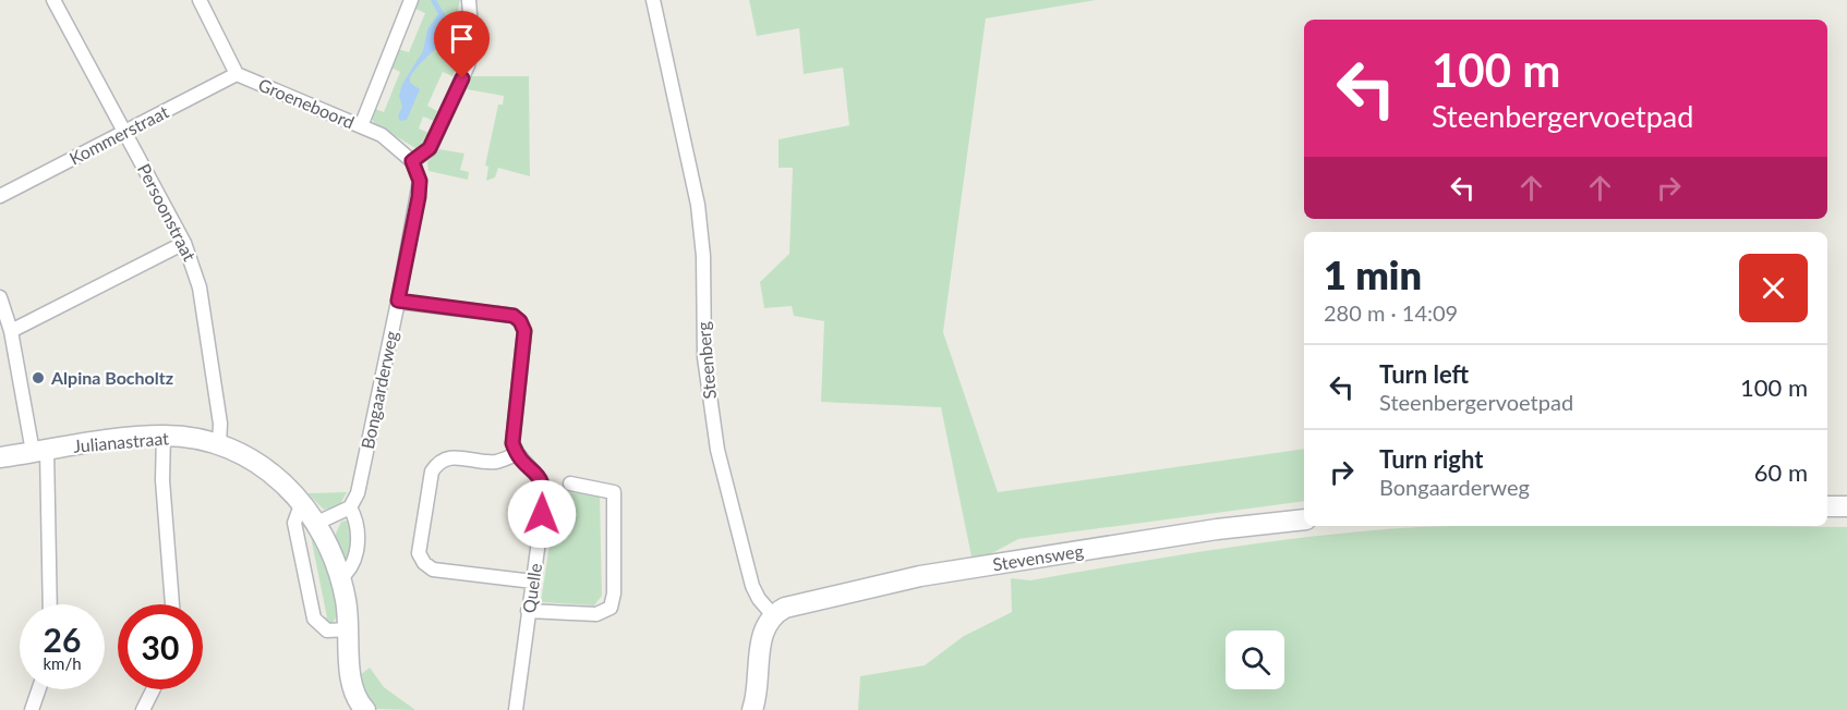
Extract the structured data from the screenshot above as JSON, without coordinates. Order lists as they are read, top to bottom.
{
  "streets": {
    "street": [
      "Groeneboord",
      "Kommerstraat",
      "Persoonstraat",
      "Steenberg",
      "Bongaarderweg",
      "Julianastraat",
      "Stevensweg",
      "Quelle"
    ]
  },
  "crossings": [
    ["Groeneboord", "Kommerstraat"],
    ["Groeneboord", "Bongaarderweg"],
    ["Kommerstraat", "Persoonstraat"],
    ["Persoonstraat", "Julianastraat"],
    ["Steenberg", "Stevensweg"]
  ],
  "places": ["Alpina Bocholtz"],
  "page": {
    "turn": ["100 m", "Steenbergervoetpad"],
    "heading": ["1 min", "280 m · 14:09"],
    "list": [
      {
        "name": "Turn left",
        "note": "Steenbergervoetpad",
        "value": "100 m"
      },
      {
        "name": "Turn right",
        "note": "Bongaarderweg",
        "value": "60 m"
      }
    ],
    "speed": "26 km/h",
    "limit": "30"
  }
}
